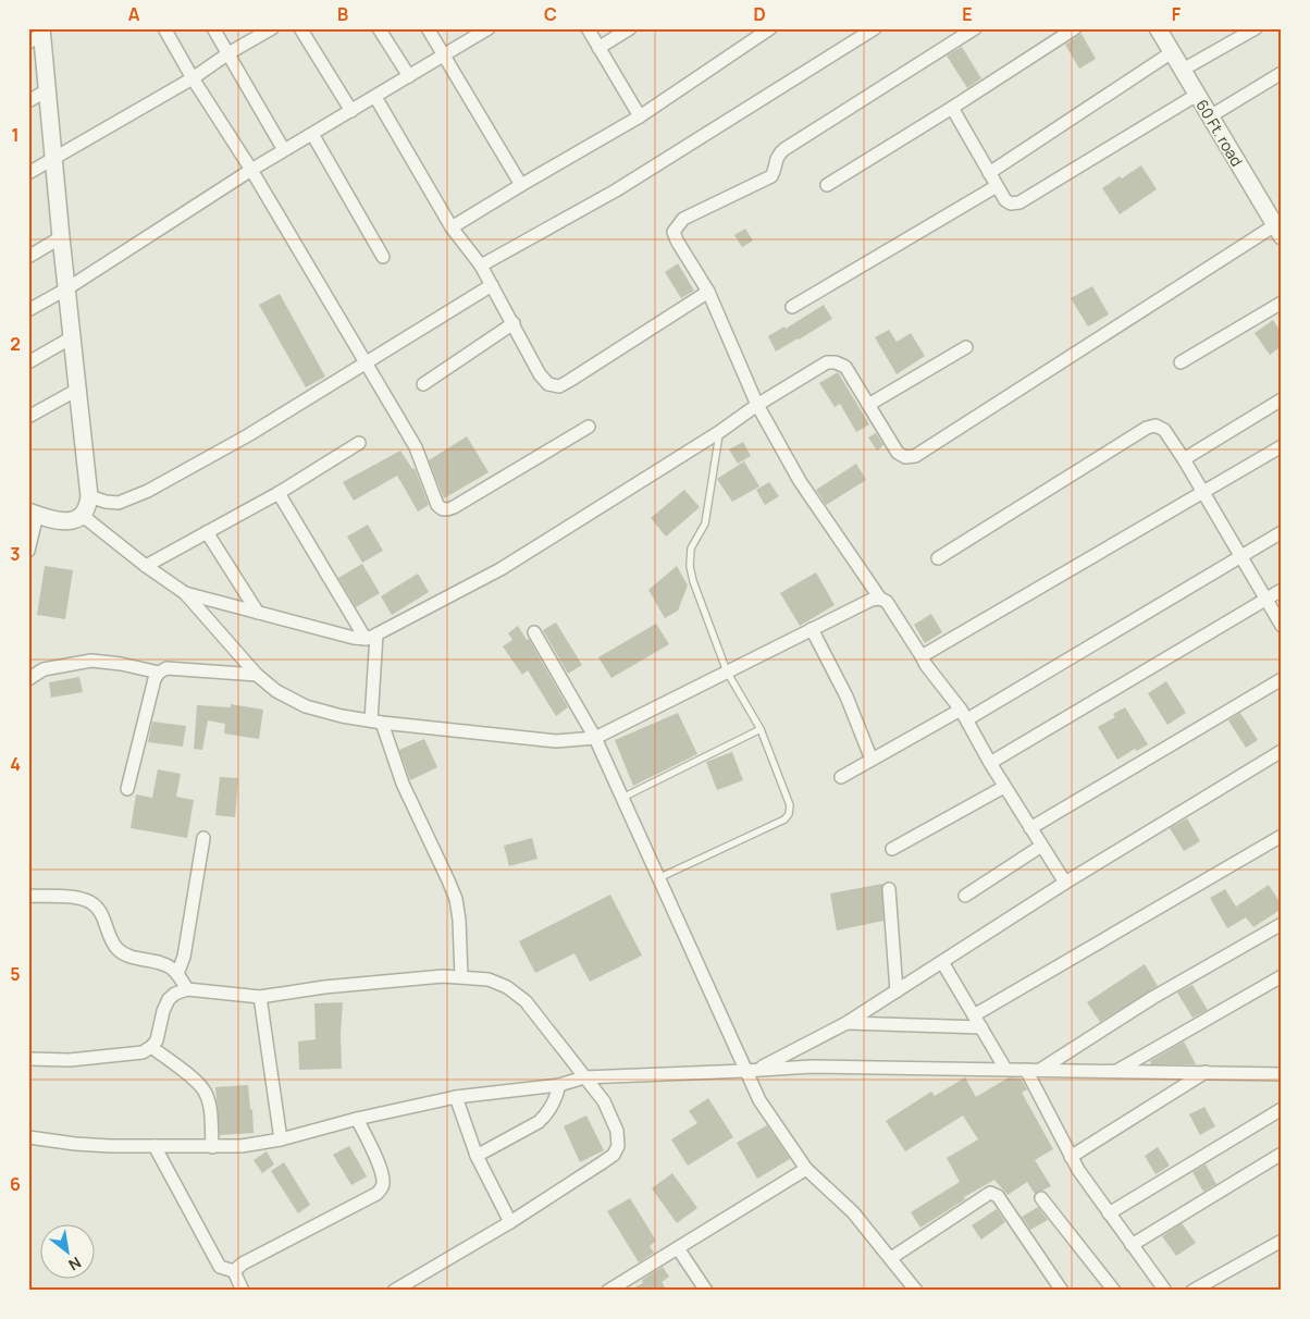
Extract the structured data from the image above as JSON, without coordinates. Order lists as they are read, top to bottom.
{
  "streets": {
    "street": ["60 Ft. road"]
  },
  "north": "bottom right",
  "grid": {
    "columns": [
      "A",
      "B",
      "C",
      "D",
      "E",
      "F"
    ],
    "rows": [
      "1",
      "2",
      "3",
      "4",
      "5",
      "6"
    ]
  }
}
